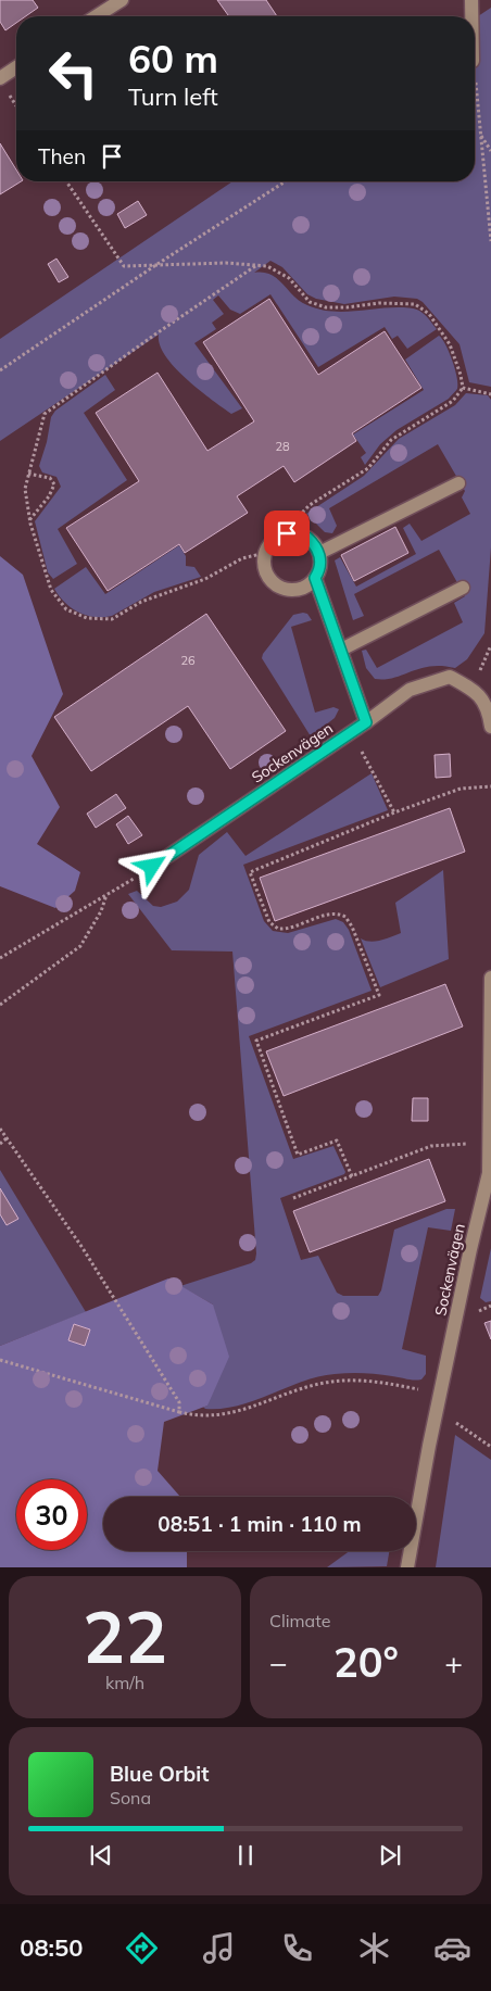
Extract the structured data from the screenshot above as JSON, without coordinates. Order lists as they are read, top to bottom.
{
  "streets": {
    "street": ["Sockenvägen"]
  },
  "house_numbers": ["28", "26"],
  "page": {
    "turn": ["60 m", "Turn left"],
    "then": "Then",
    "limit": "30",
    "trip": "08:51 · 1 min · 110 m",
    "tile": [
      ["22", "km/h"],
      "Climate"
    ],
    "heat": ["−", "20°", "+"],
    "song": ["Blue Orbit", "Sona"],
    "tabs": "08:50"
  }
}
